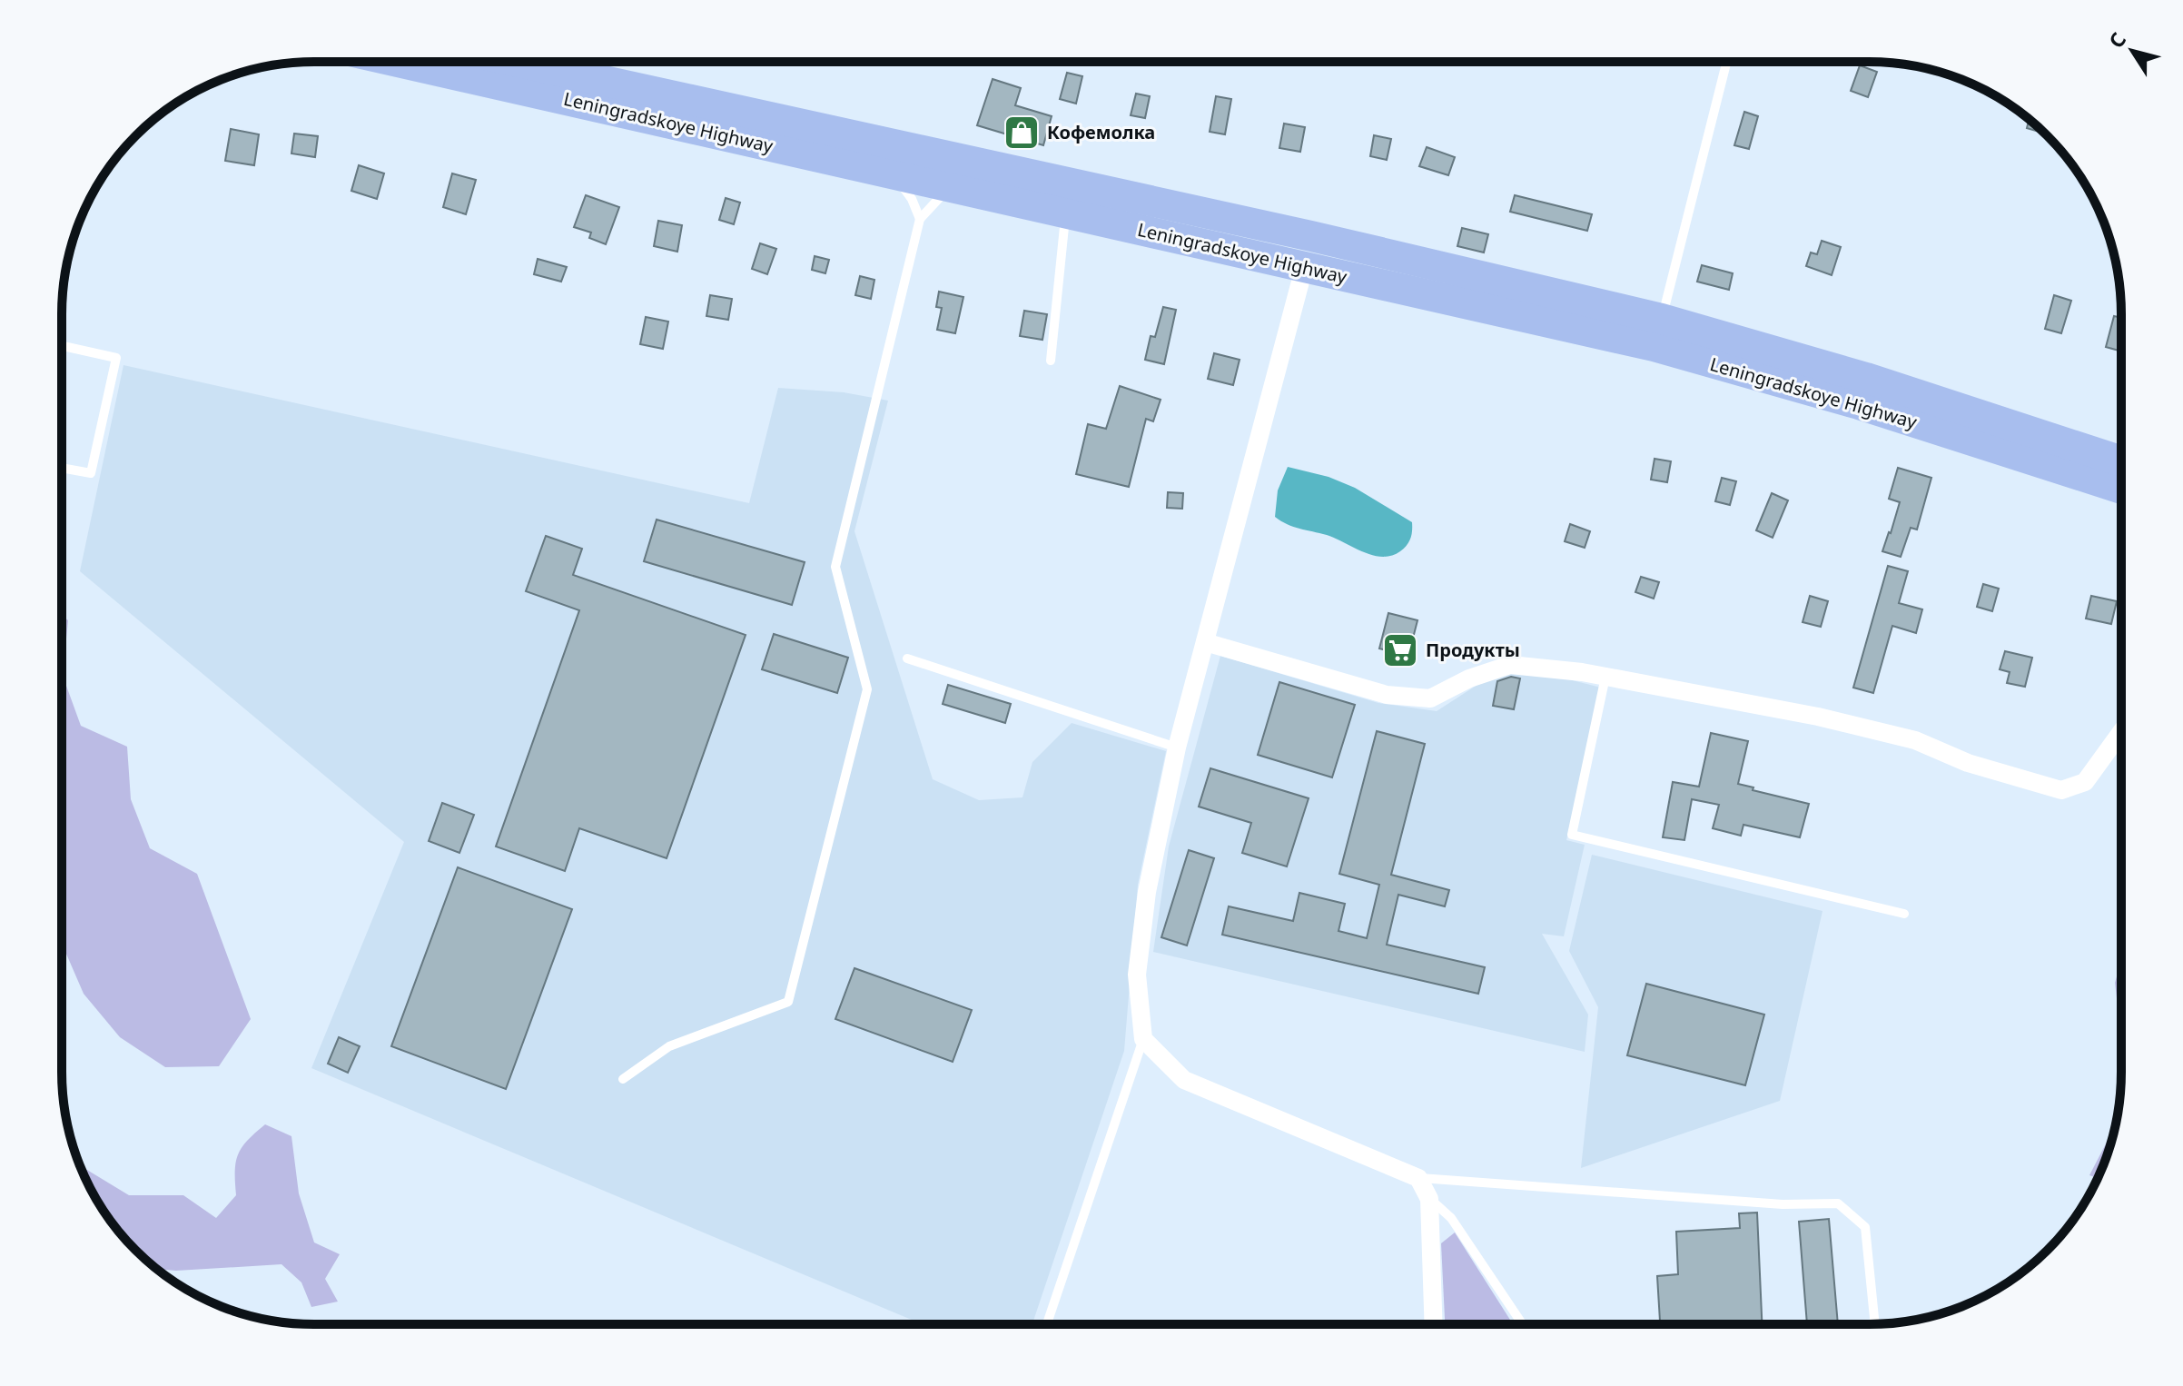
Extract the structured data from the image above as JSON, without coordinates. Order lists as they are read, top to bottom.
{
  "streets": {
    "highway": ["Leningradskoye Highway"]
  },
  "places": {
    "shop": ["Кофемолка"],
    "supermarket": ["Продукты"]
  },
  "north": "top left"
}
